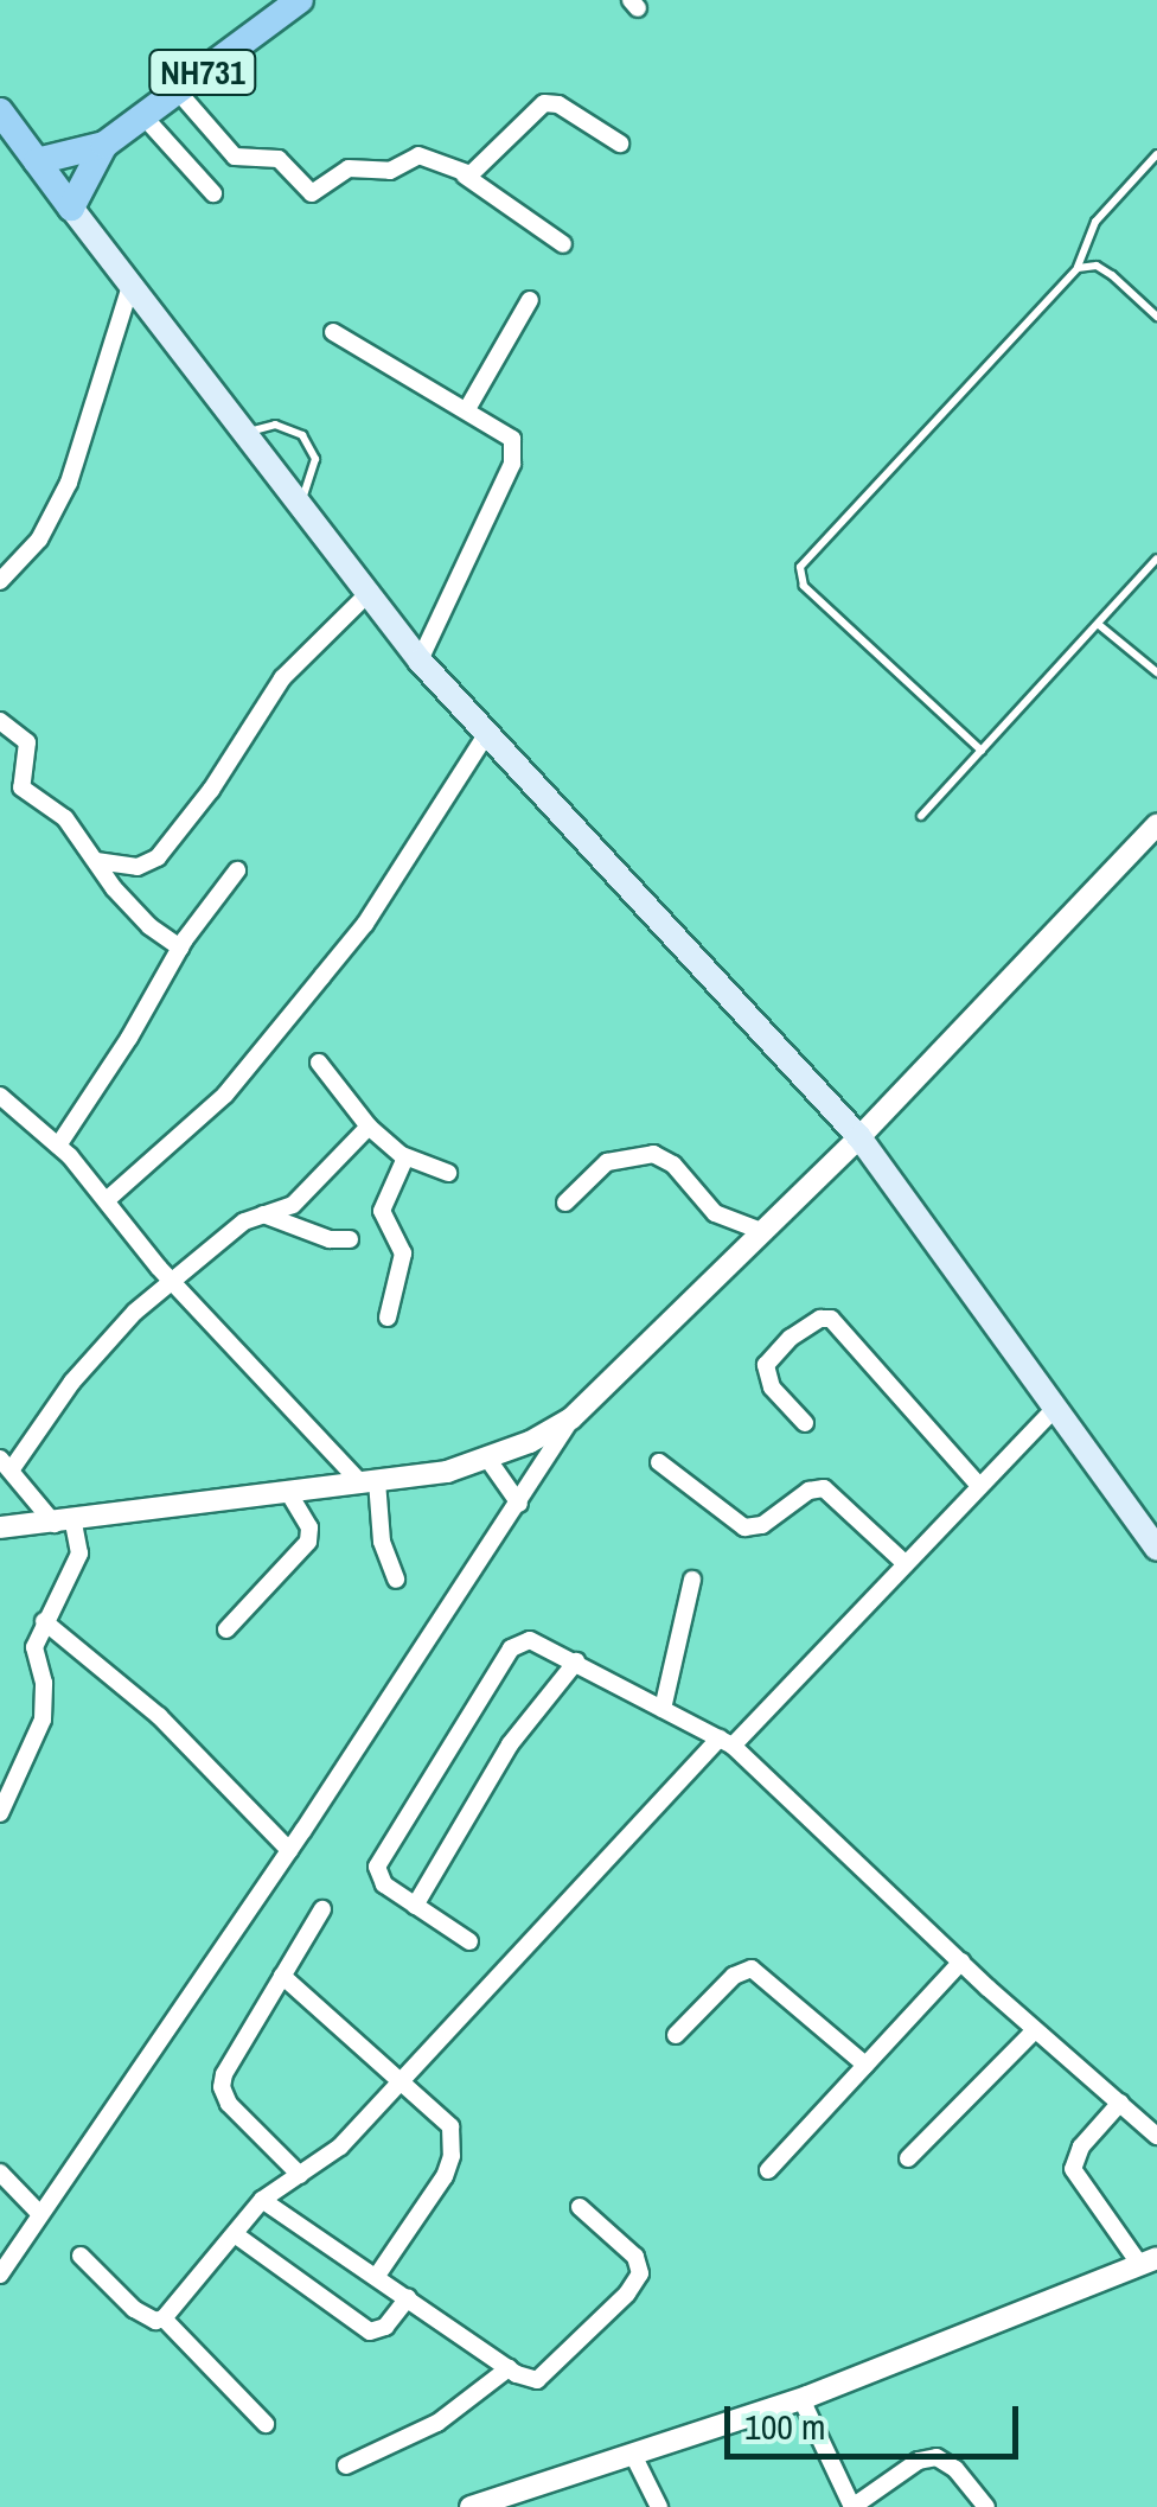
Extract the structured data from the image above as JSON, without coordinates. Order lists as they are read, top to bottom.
{
  "streets": {
    "highway": ["NH731"]
  },
  "scale_bar": "100 m"
}
